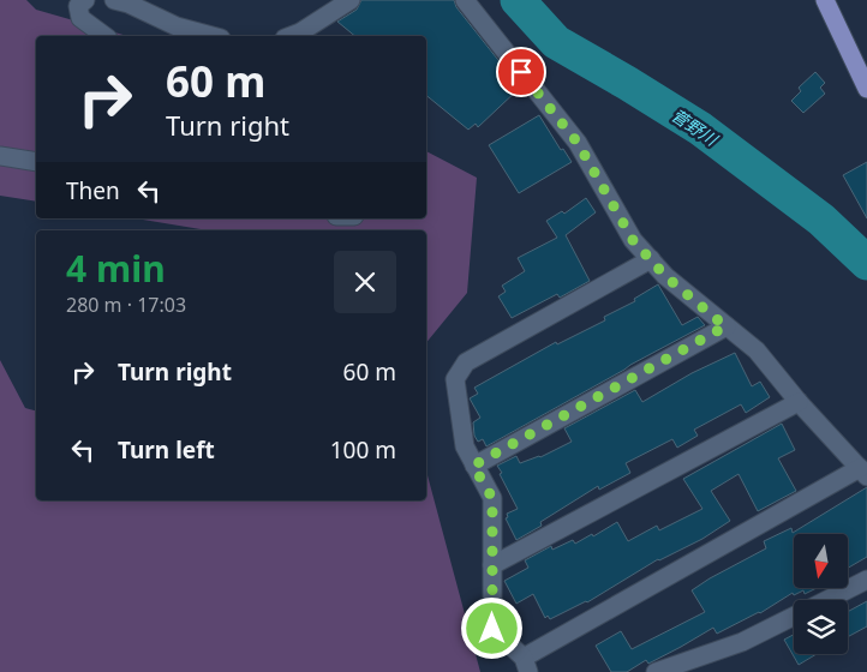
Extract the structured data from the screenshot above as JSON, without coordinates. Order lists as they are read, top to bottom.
{
  "water": ["菅野川"],
  "north": "bottom",
  "page": {
    "turn": ["60 m", "Turn right"],
    "then": "Then",
    "heading": ["4 min", "280 m · 17:03"],
    "list": [
      {
        "name": "Turn right",
        "value": "60 m"
      },
      {
        "name": "Turn left",
        "value": "100 m"
      }
    ]
  }
}
